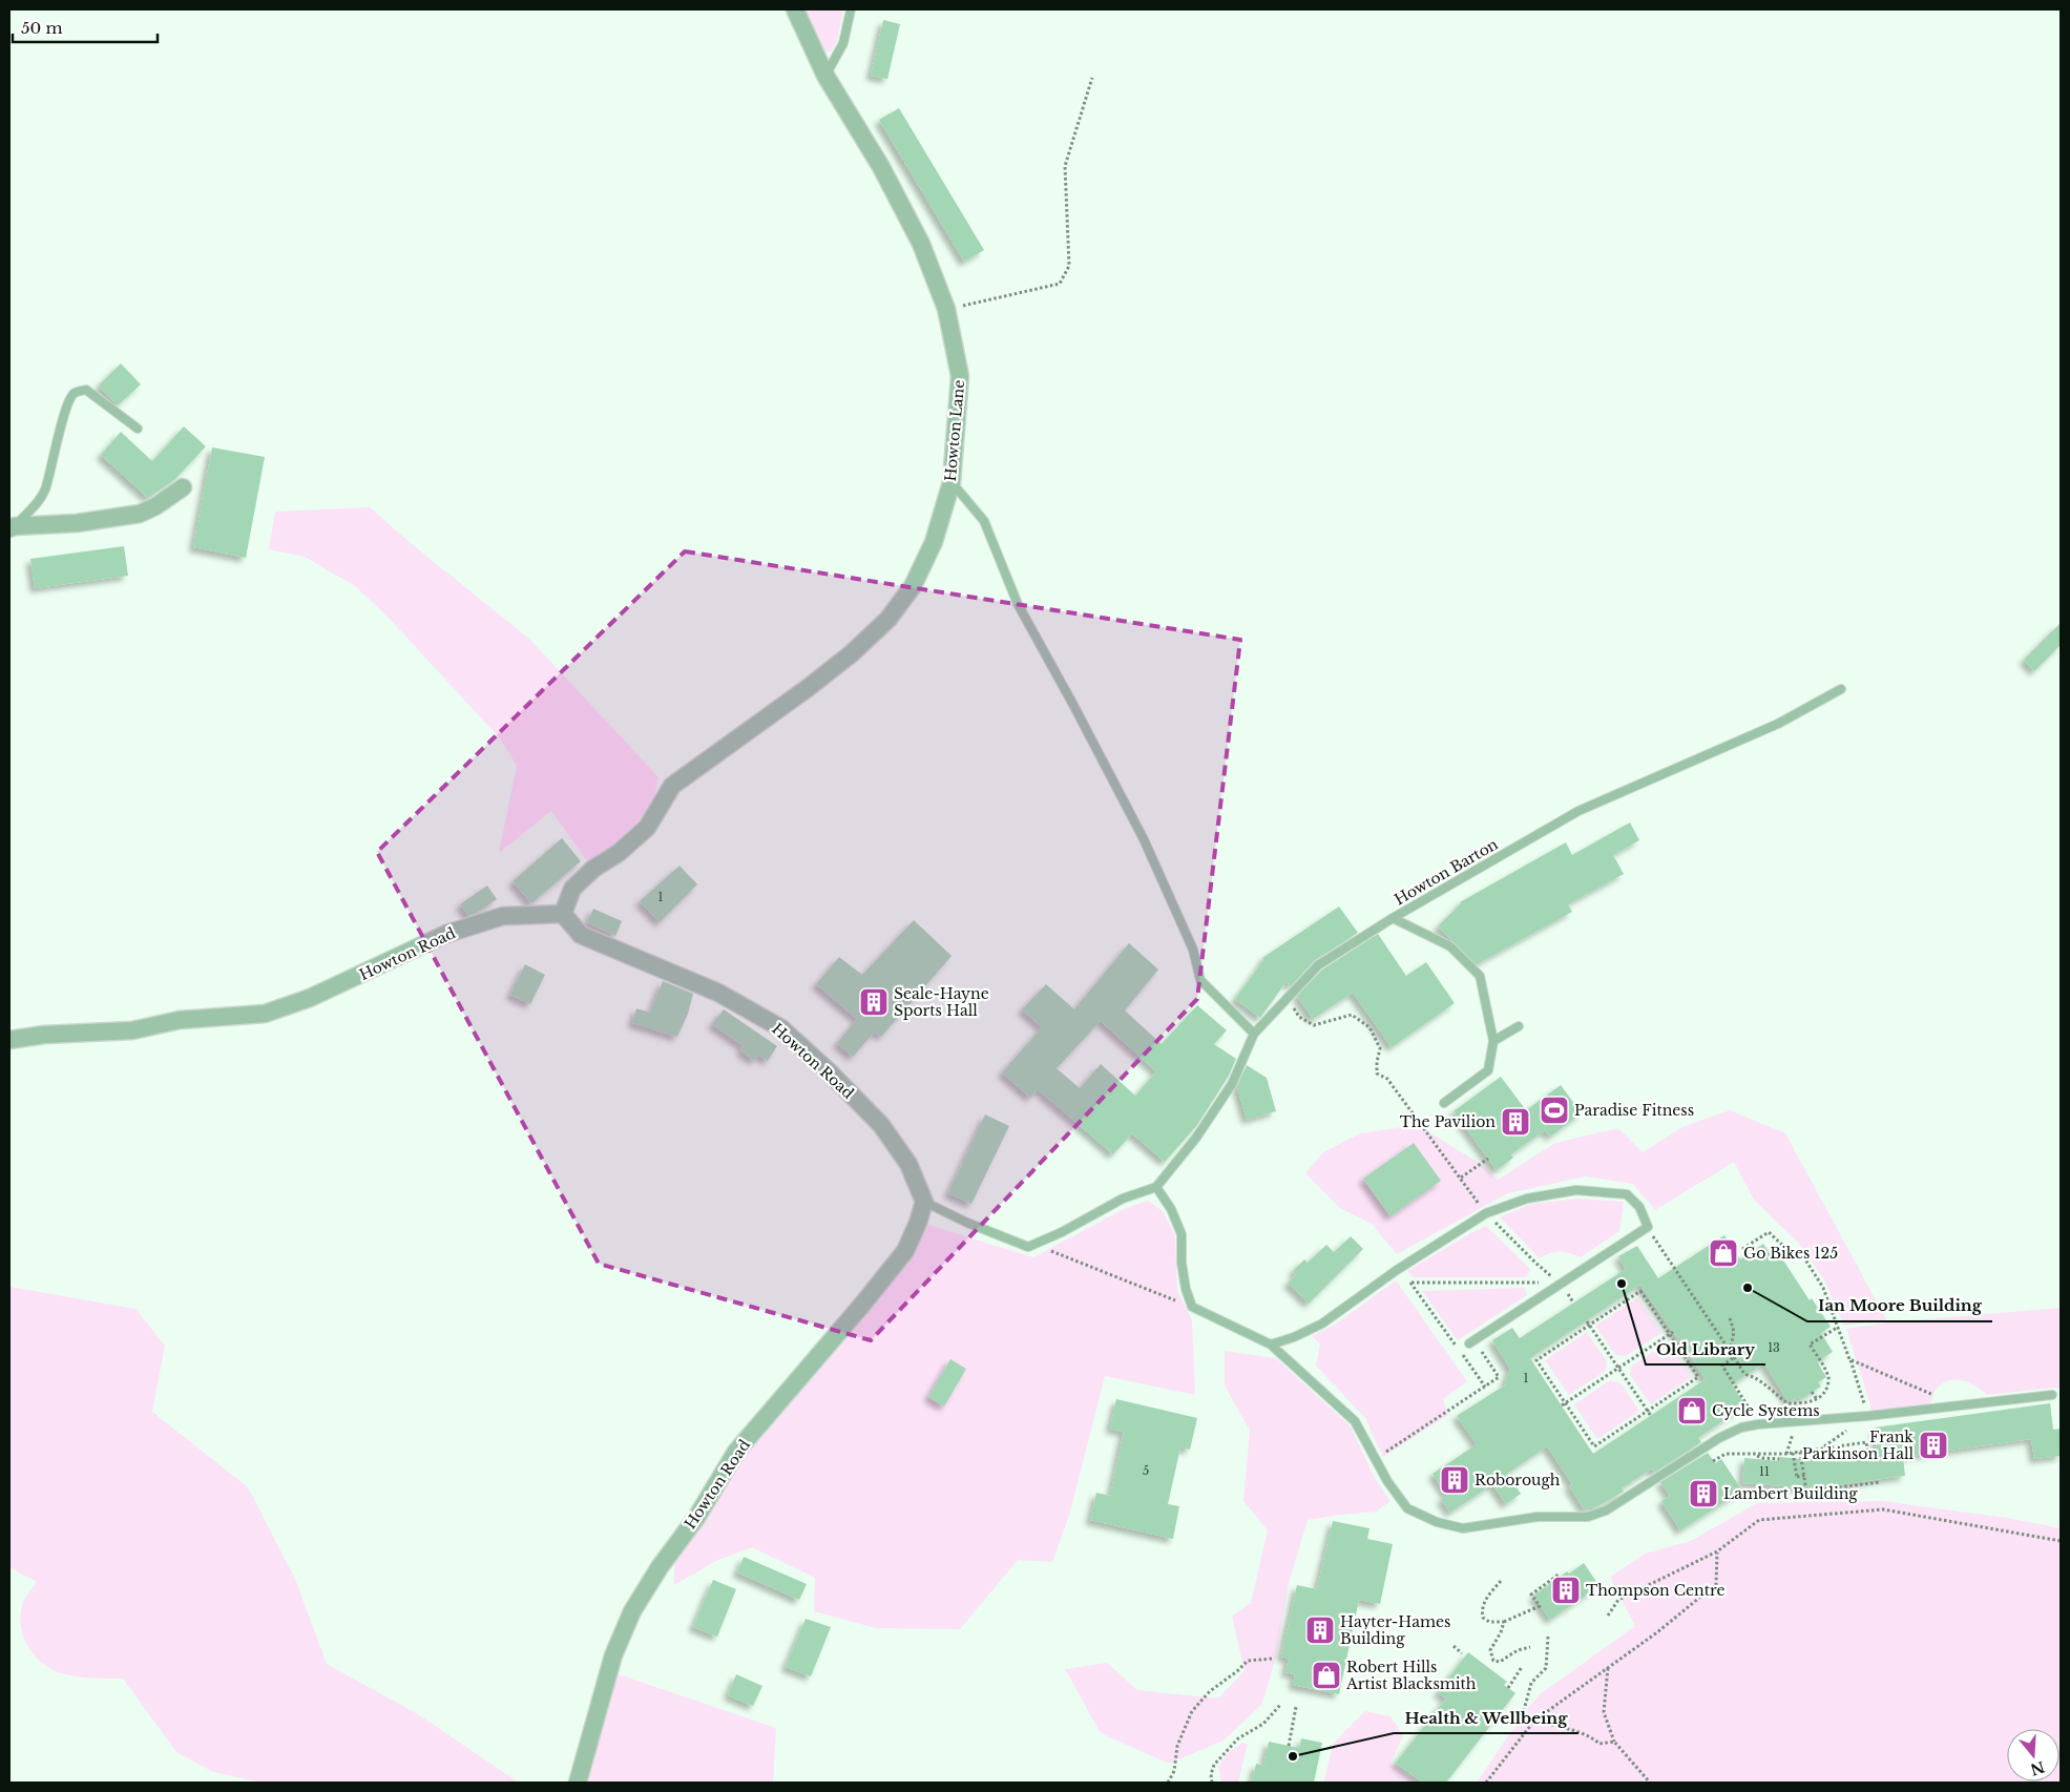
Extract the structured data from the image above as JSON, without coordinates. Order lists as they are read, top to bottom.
{
  "streets": {
    "street": ["Howton Lane", "Howton Road"],
    "lane": ["Howton Barton"]
  },
  "crossings": [
    ["Howton Lane", "Howton Road"]
  ],
  "places": {
    "building": [
      "Seale-Hayne Sports Hall",
      "The Pavilion",
      "Frank Parkinson Hall",
      "Roborough",
      "Lambert Building",
      "Thompson Centre",
      "Hayter-Hames Building"
    ],
    "sports": ["Paradise Fitness"],
    "shop": ["Go Bikes 125", "Cycle Systems", "Robert Hills Artist Blacksmith"],
    "other": ["Old Library", "Ian Moore Building", "Health & Wellbeing"]
  },
  "house_numbers": [
    "1",
    "13",
    "1",
    "5",
    "11"
  ],
  "scale_bar": "50 m",
  "north": "bottom"
}
